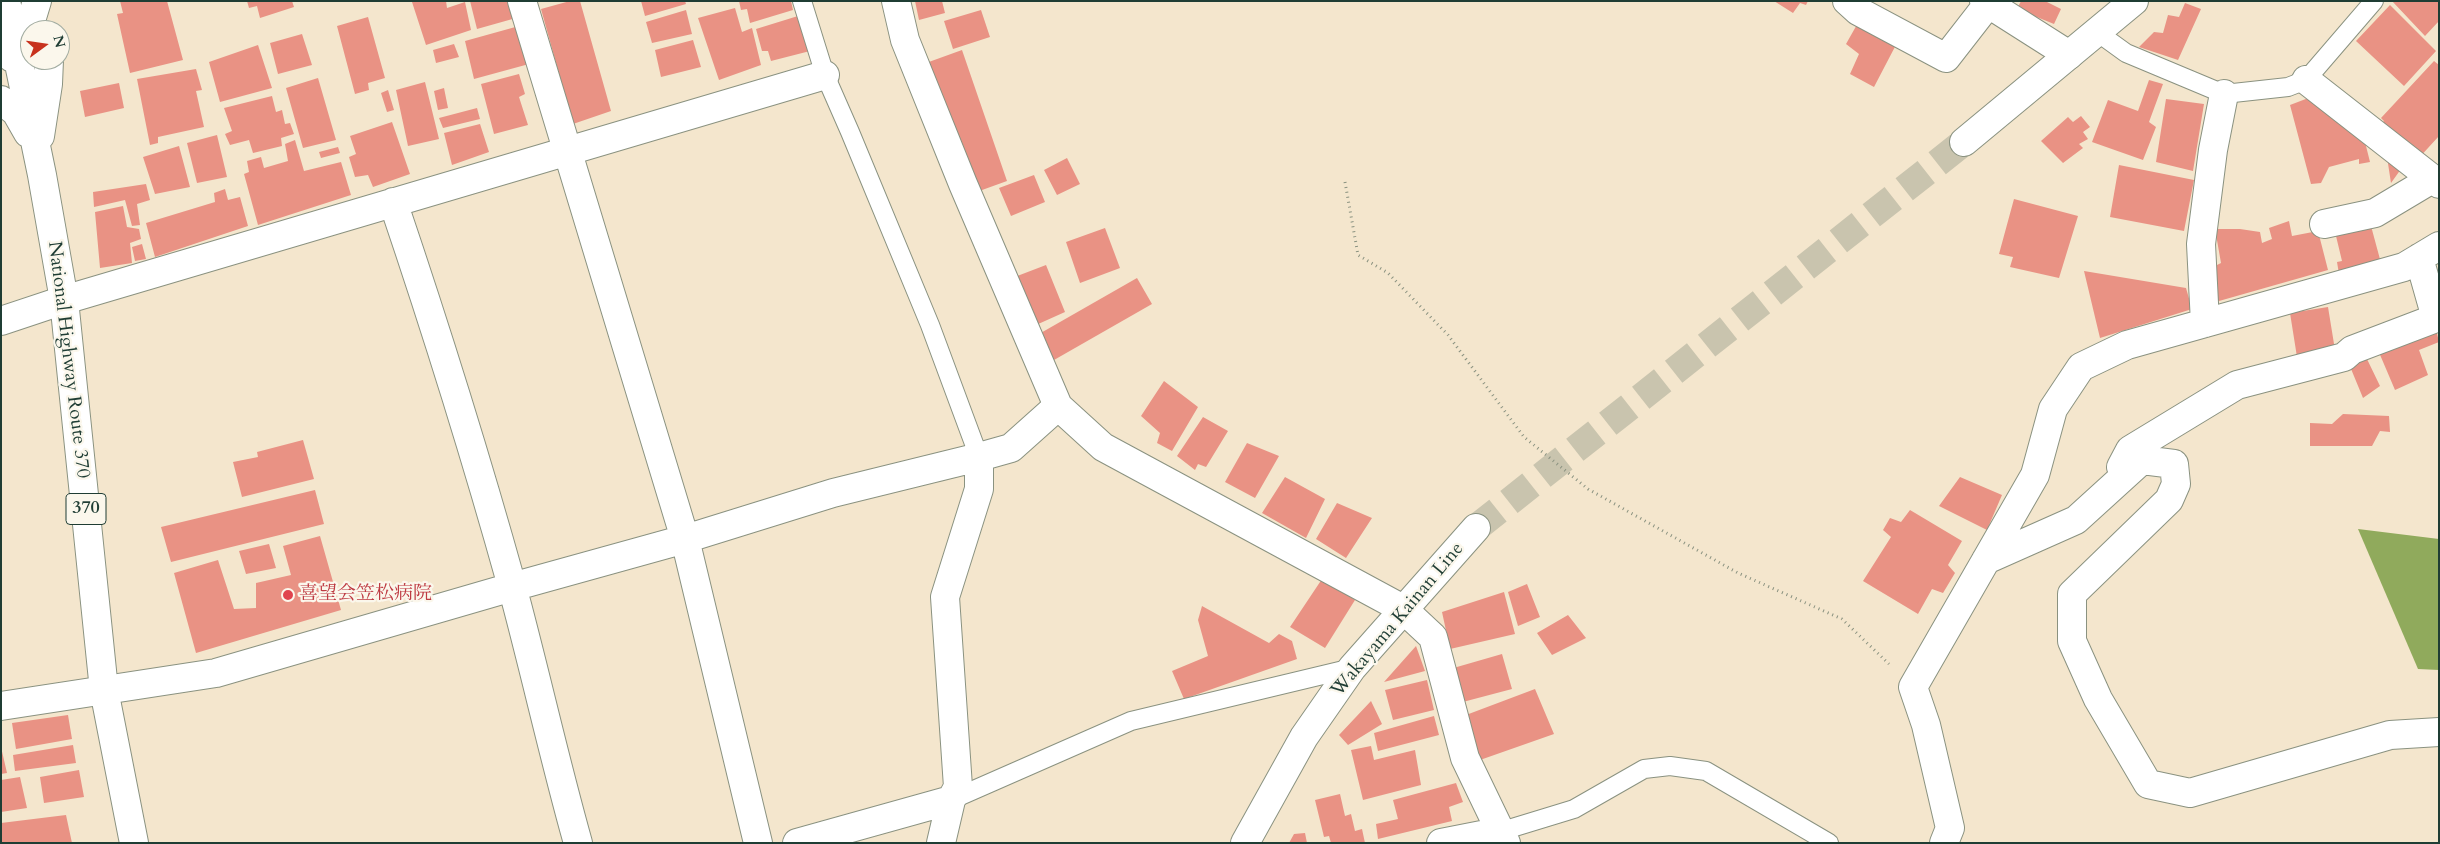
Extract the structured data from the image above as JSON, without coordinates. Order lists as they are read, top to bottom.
{
  "streets": {
    "main road": ["National Highway Route 370", "370", "Wakayama Kainan Line"]
  },
  "places": ["喜望会笠松病院"],
  "north": "right"
}
